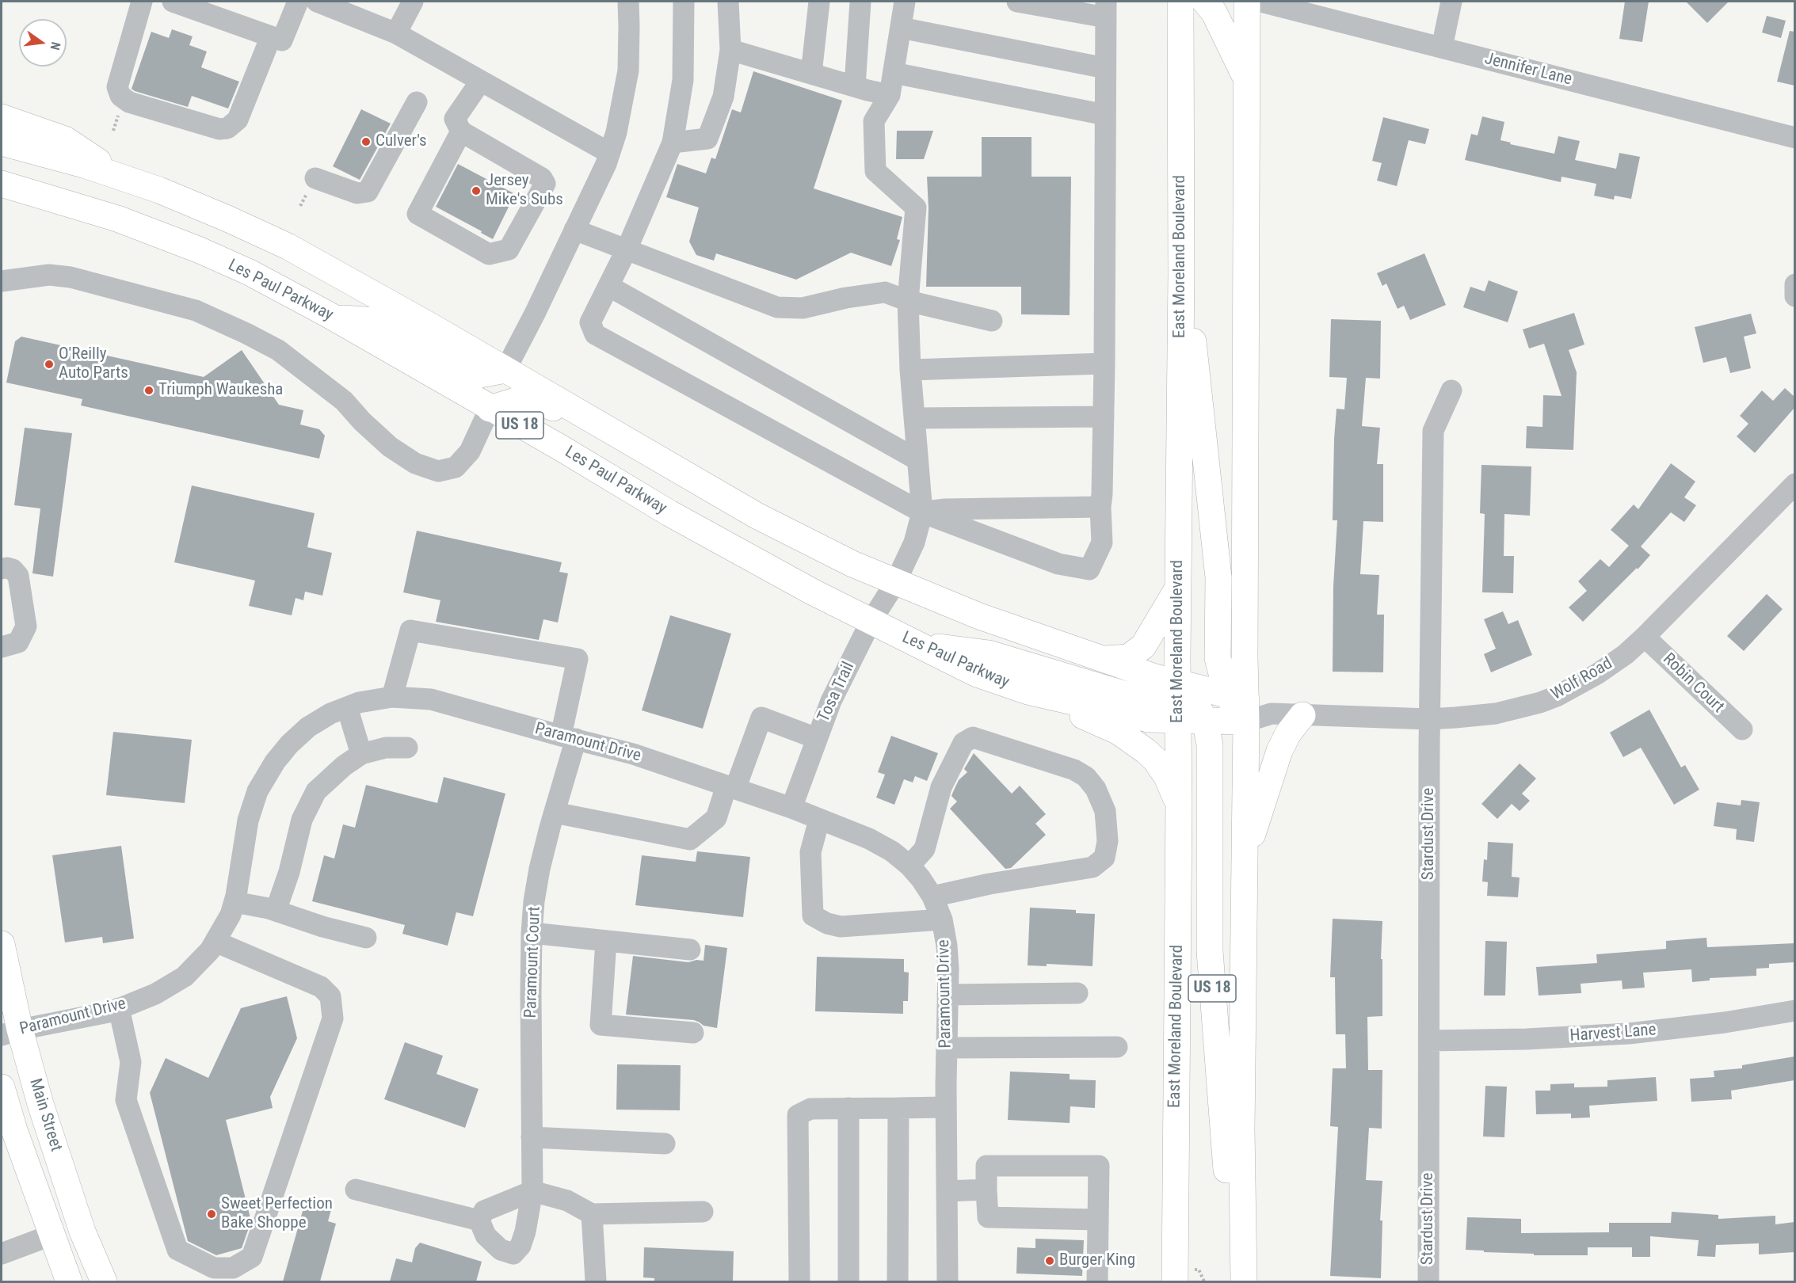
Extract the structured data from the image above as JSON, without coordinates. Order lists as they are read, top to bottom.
{
  "streets": {
    "main road": [
      "East Moreland Boulevard",
      "Les Paul Parkway",
      "US 18",
      "Main Street"
    ],
    "street": [
      "Jennifer Lane",
      "Wolf Road",
      "Robin Court",
      "Tosa Trail",
      "Paramount Drive",
      "Stardust Drive",
      "Paramount Court",
      "Harvest Lane"
    ]
  },
  "crossings": [
    ["East Moreland Boulevard", "Les Paul Parkway"],
    ["East Moreland Boulevard", "US 18"],
    ["Les Paul Parkway", "US 18"],
    ["Les Paul Parkway", "Wolf Road"],
    ["Les Paul Parkway", "Tosa Trail"],
    ["Wolf Road", "Robin Court"],
    ["Wolf Road", "Stardust Drive"],
    ["Tosa Trail", "Paramount Drive"],
    ["Paramount Drive", "Paramount Court"],
    ["Paramount Drive", "Main Street"],
    ["Stardust Drive", "Harvest Lane"]
  ],
  "places": [
    "Culver's",
    "Jersey Mike's Subs",
    "O'Reilly Auto Parts",
    "Triumph Waukesha",
    "Sweet Perfection Bake Shoppe",
    "Burger King"
  ],
  "north": "right"
}
